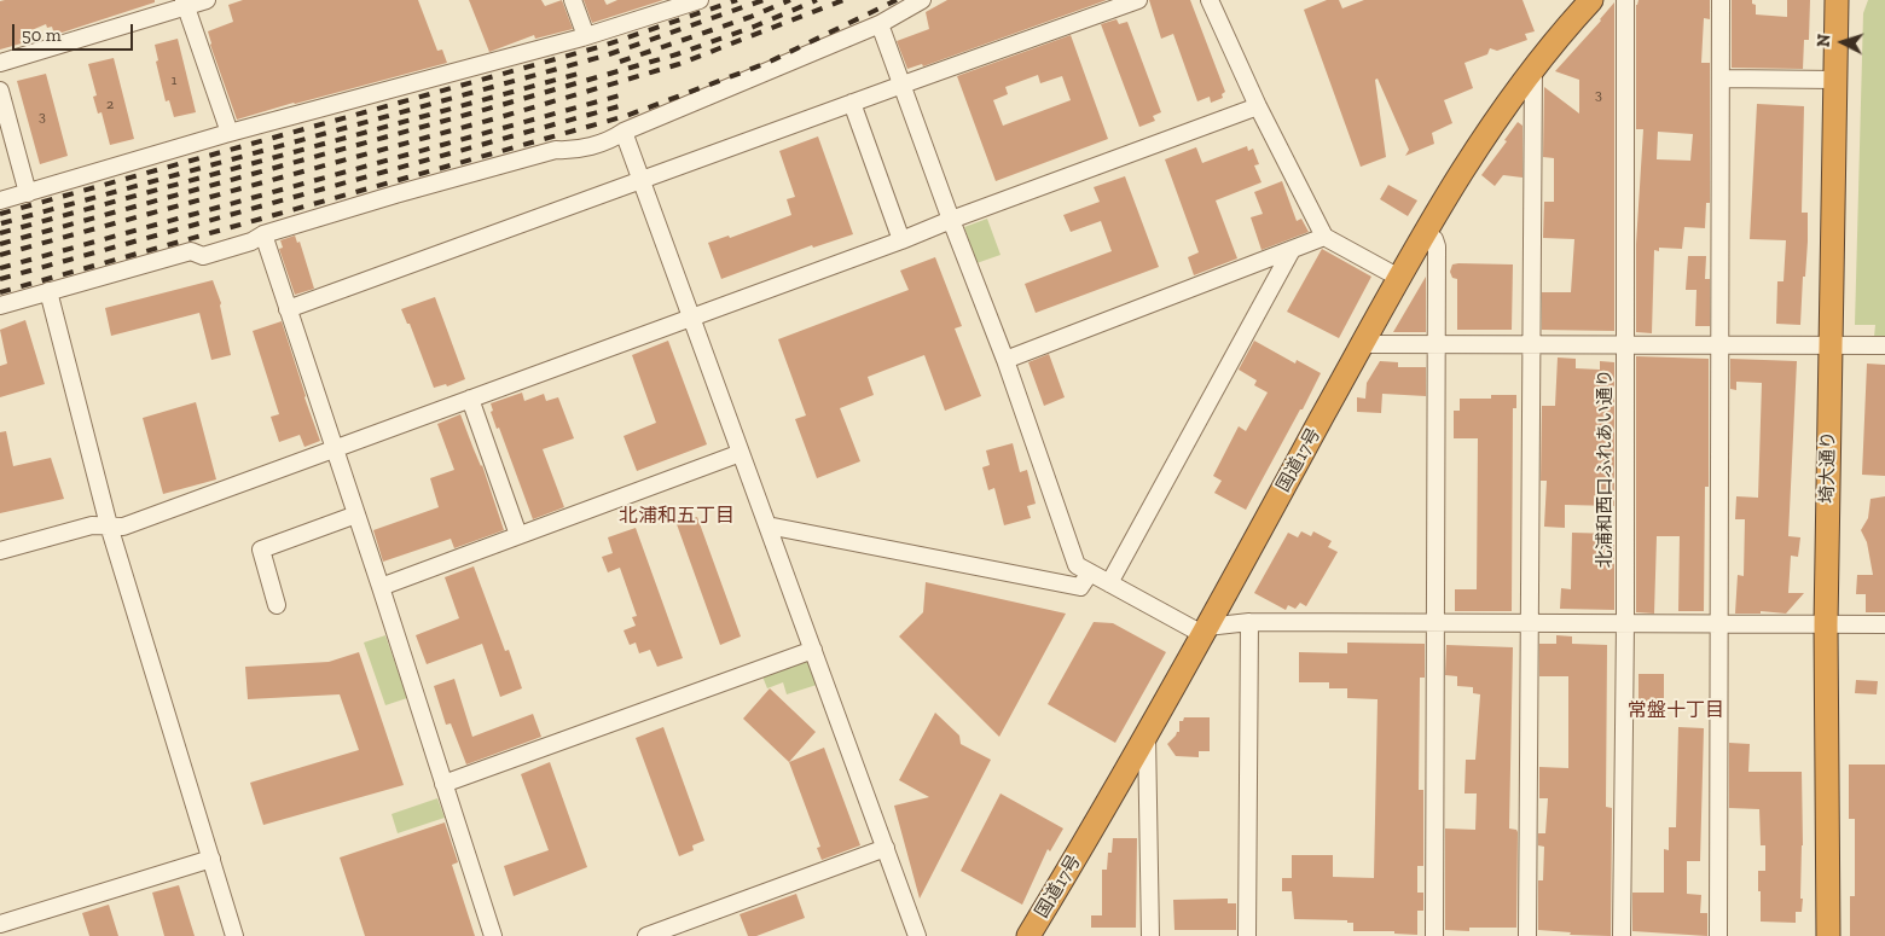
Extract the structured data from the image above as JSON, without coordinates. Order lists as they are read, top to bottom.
{
  "streets": {
    "highway": ["国道17号", "埼大通り"],
    "street": ["北浦和西口ふれあい通り"]
  },
  "districts": ["北浦和五丁目", "常盤十丁目"],
  "house_numbers": [
    "1",
    "3",
    "2",
    "3"
  ],
  "scale_bar": "50 m",
  "north": "left"
}
